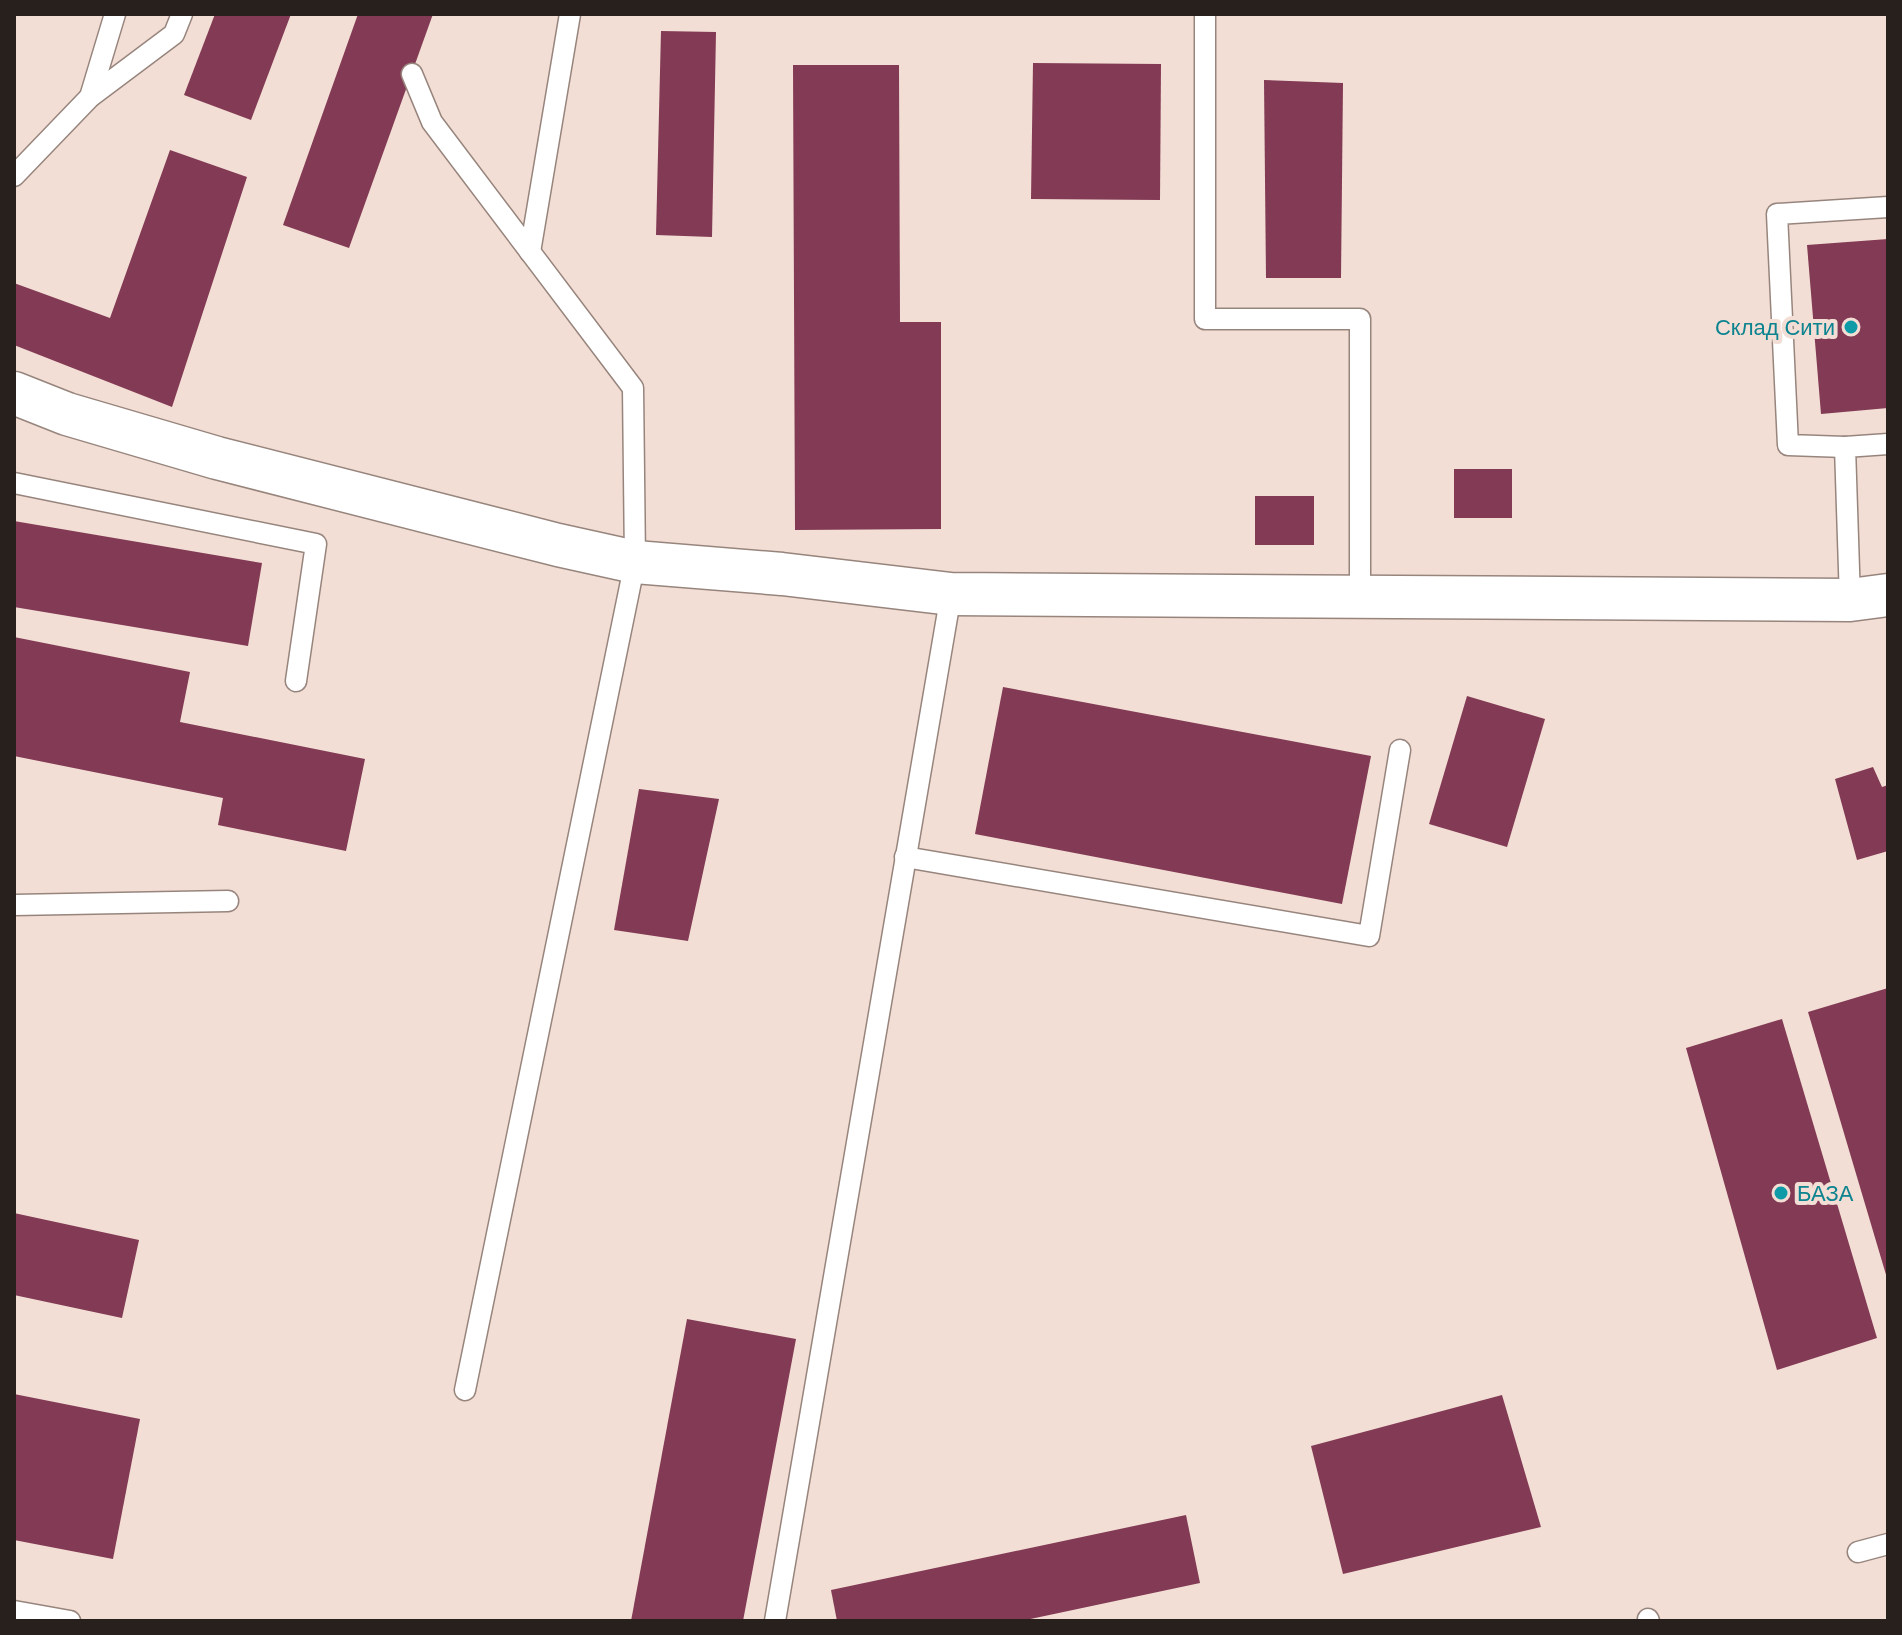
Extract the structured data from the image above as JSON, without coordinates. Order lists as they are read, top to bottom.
{
  "places": ["Склад Сити", "БАЗА"]
}
